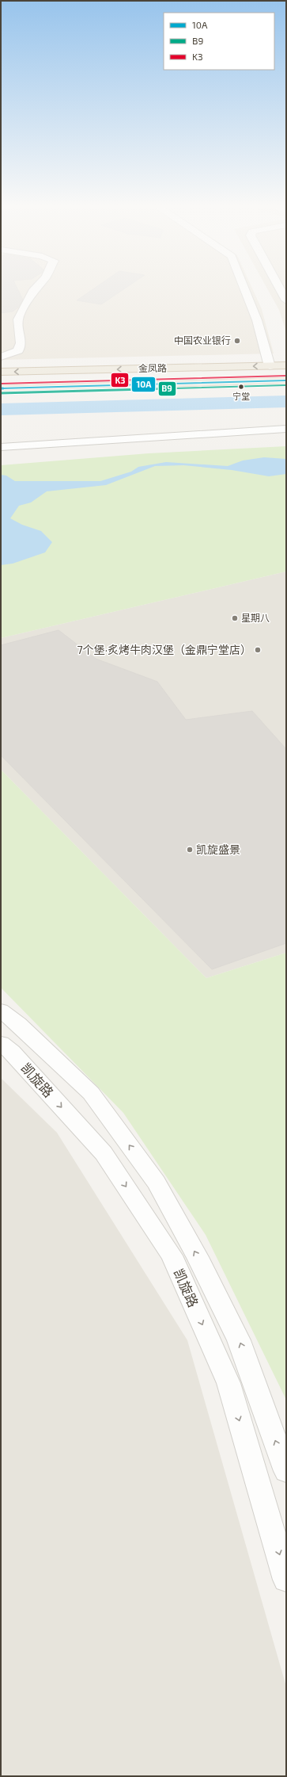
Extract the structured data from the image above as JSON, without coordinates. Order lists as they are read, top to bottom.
{
  "streets": {
    "highway": ["金凤路"],
    "street": ["凯旋路"]
  },
  "places": [
    "中国农业银行",
    "宁堂",
    "星期八",
    "7个堡·炙烤牛肉汉堡（金鼎宁堂店）",
    "凯旋盛景"
  ],
  "lines": ["transit line K3", "transit line 10A", "transit line B9"],
  "legend": ["10A", "B9", "K3"]
}
